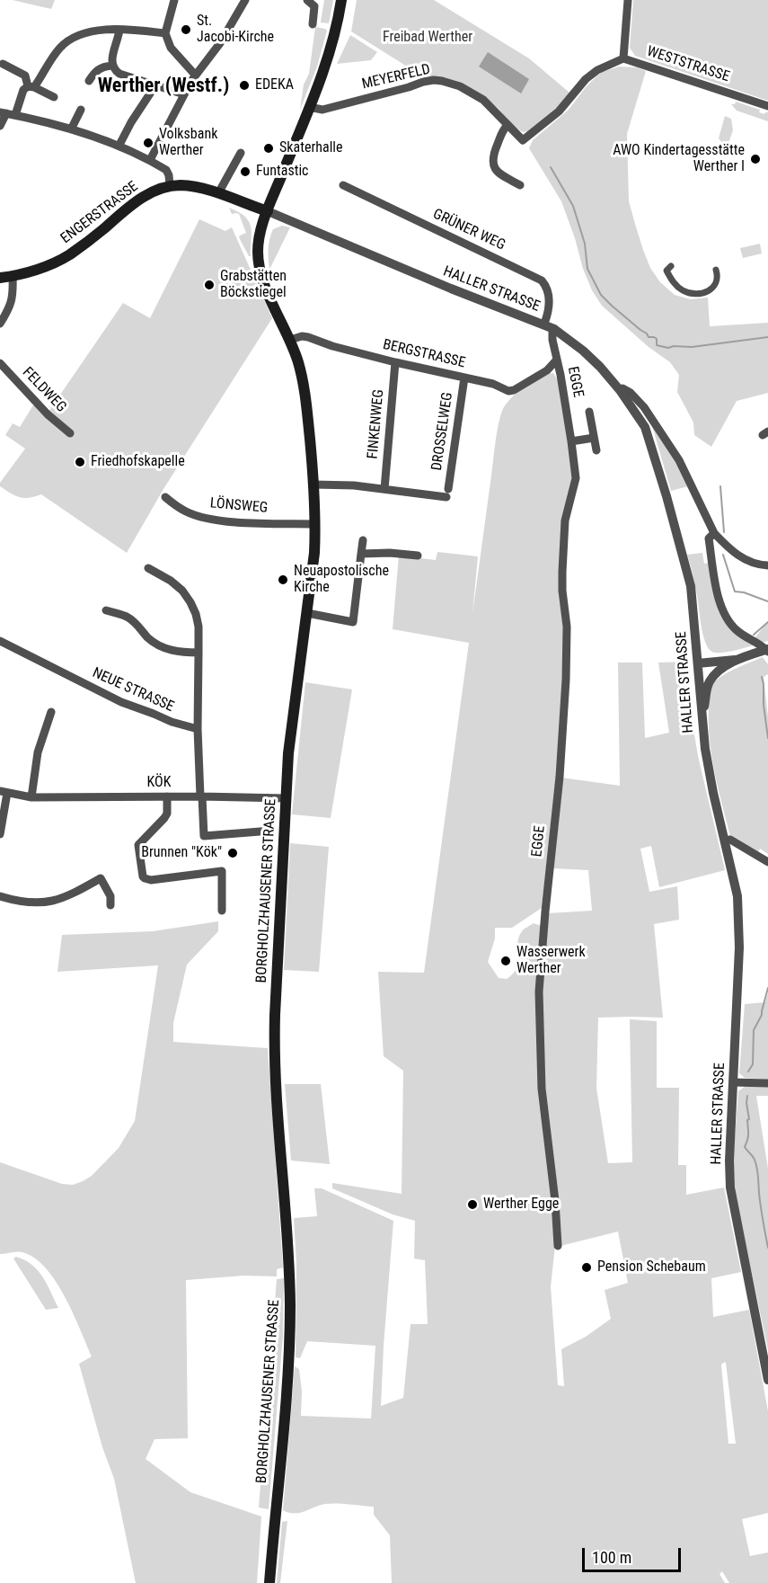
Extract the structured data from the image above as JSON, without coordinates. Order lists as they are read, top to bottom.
{
  "streets": {
    "main road": ["ENGERSTRASSE", "BORGHOLZHAUSENER STRASSE"],
    "street": [
      "WESTSTRASSE",
      "MEYERFELD",
      "GRÜNER WEG",
      "HALLER STRASSE",
      "BERGSTRASSE",
      "EGGE",
      "FELDWEG",
      "FINKENWEG",
      "DROSSELWEG",
      "LÖNSWEG",
      "NEUE STRASSE",
      "KÖK"
    ]
  },
  "crossings": [
    ["WESTSTRASSE", "MEYERFELD"],
    ["MEYERFELD", "BORGHOLZHAUSENER STRASSE"],
    ["ENGERSTRASSE", "HALLER STRASSE"],
    ["ENGERSTRASSE", "BORGHOLZHAUSENER STRASSE"],
    ["GRÜNER WEG", "HALLER STRASSE"],
    ["HALLER STRASSE", "EGGE"],
    ["HALLER STRASSE", "BORGHOLZHAUSENER STRASSE"],
    ["BERGSTRASSE", "EGGE"],
    ["BERGSTRASSE", "FINKENWEG"],
    ["BERGSTRASSE", "DROSSELWEG"],
    ["BERGSTRASSE", "BORGHOLZHAUSENER STRASSE"],
    ["FINKENWEG", "DROSSELWEG"],
    ["LÖNSWEG", "BORGHOLZHAUSENER STRASSE"],
    ["KÖK", "BORGHOLZHAUSENER STRASSE"]
  ],
  "districts": ["Werther (Westf.)"],
  "parks": ["Freibad Werther"],
  "places": [
    "St. Jacobi-Kirche",
    "EDEKA",
    "Volksbank Werther",
    "Skaterhalle",
    "AWO Kindertagesstätte Werther I",
    "Funtastic",
    "Grabstätten Böckstiegel",
    "Friedhofskapelle",
    "Neuapostolische Kirche",
    "Brunnen \"Kök\"",
    "Wasserwerk Werther",
    "Werther Egge",
    "Pension Schebaum"
  ],
  "scale_bar": "100 m"
}
